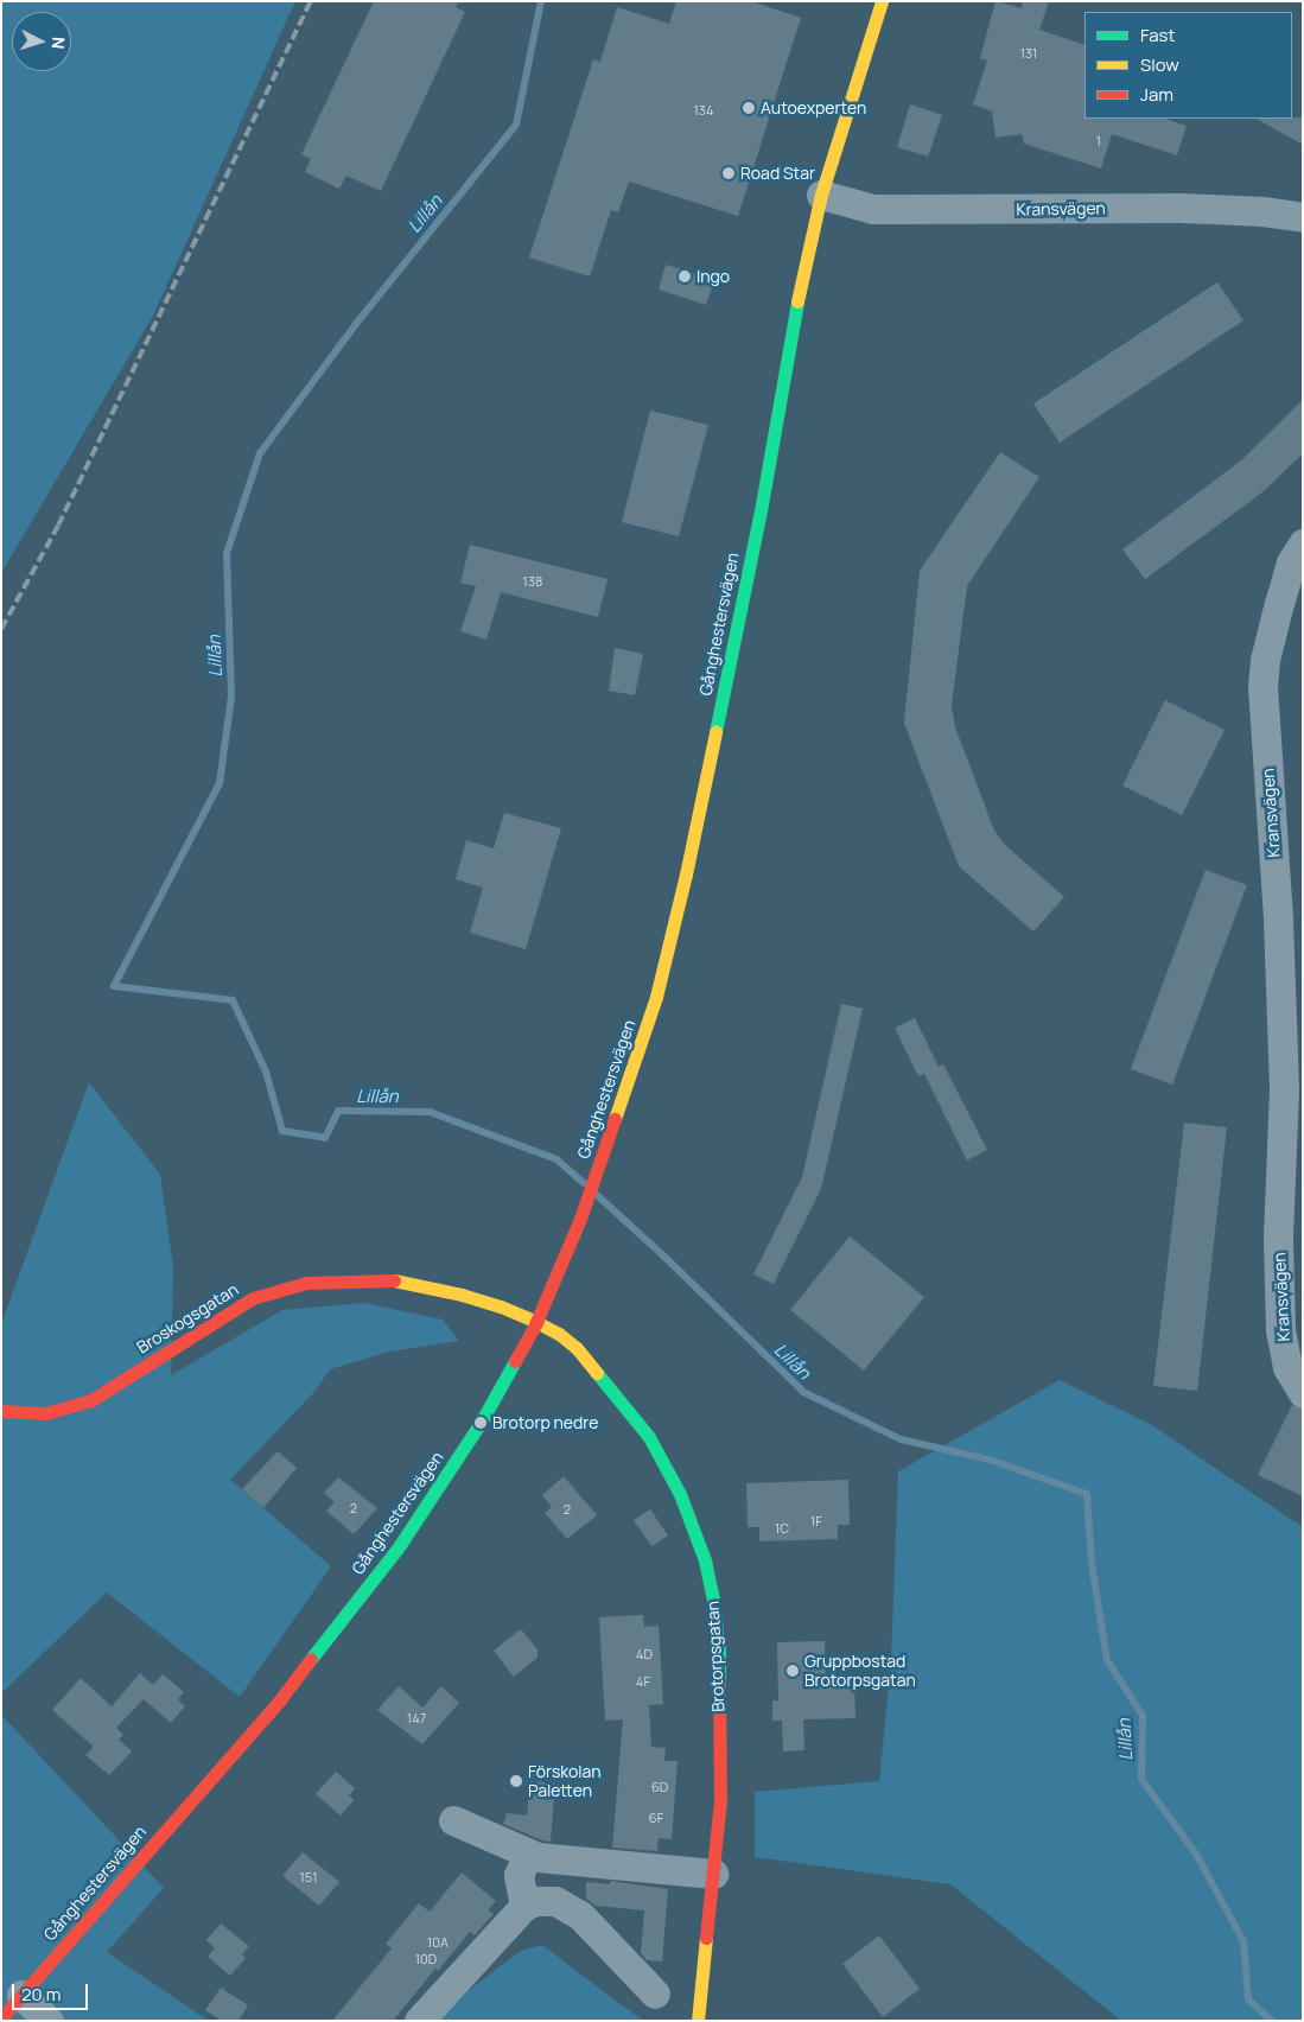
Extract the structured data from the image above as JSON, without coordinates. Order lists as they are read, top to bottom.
{
  "streets": {
    "street": [
      "Kransvägen",
      "Gånghestersvägen",
      "Broskogsgatan",
      "Brotorpsgatan"
    ]
  },
  "crossings": [
    ["Kransvägen", "Gånghestersvägen"],
    ["Gånghestersvägen", "Broskogsgatan"],
    ["Gånghestersvägen", "Brotorpsgatan"],
    ["Broskogsgatan", "Brotorpsgatan"]
  ],
  "water": ["Lillån"],
  "places": [
    "Autoexperten",
    "Road Star",
    "Ingo",
    "Brotorp nedre",
    "Gruppbostad Brotorpsgatan",
    "Förskolan Paletten"
  ],
  "house_numbers": [
    "131",
    "134",
    "1",
    "138",
    "2",
    "2",
    "1F",
    "1C",
    "4D",
    "4F",
    "147",
    "6D",
    "6F",
    "151",
    "10A",
    "10D"
  ],
  "legend": ["Fast", "Slow", "Jam"],
  "scale_bar": "20 m",
  "north": "right"
}
